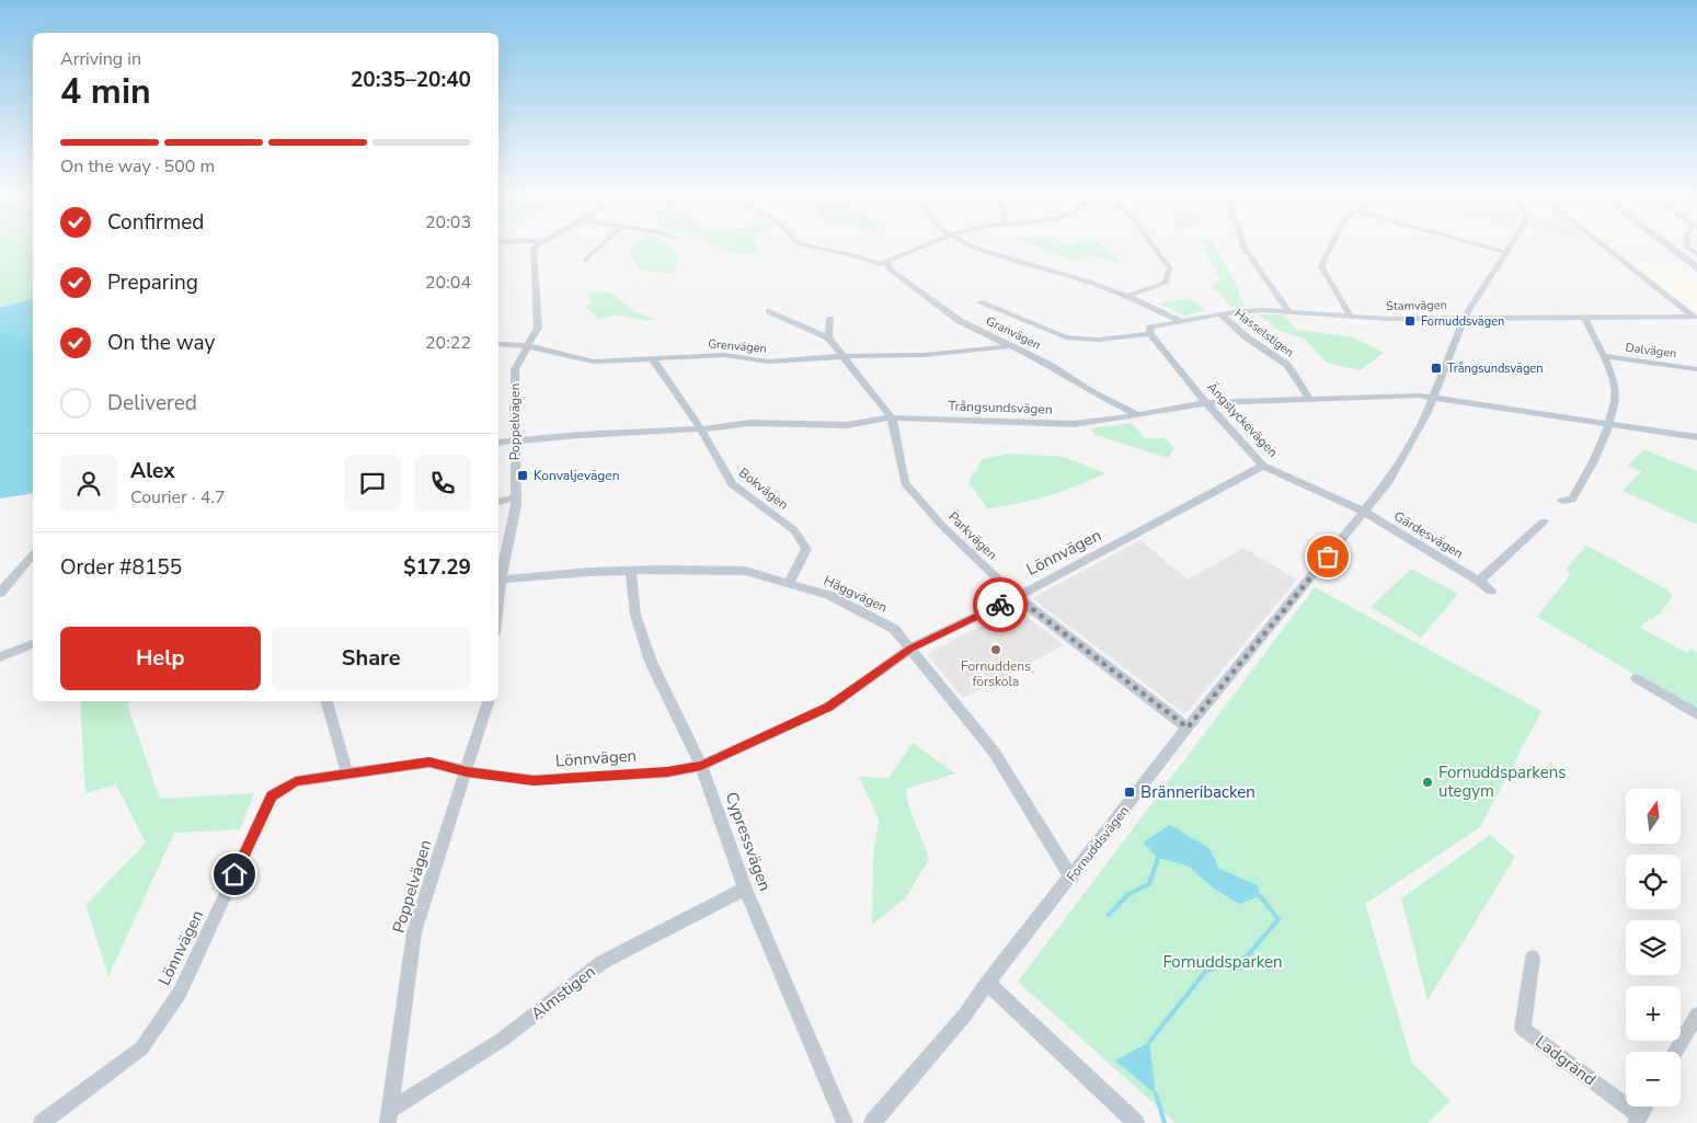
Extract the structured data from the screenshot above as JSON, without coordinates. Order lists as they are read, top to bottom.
{
  "streets": {
    "street": [
      "Stamvägen",
      "Granvägen",
      "Hasselstigen",
      "Grenvägen",
      "Dalvägen",
      "Trångsundsvägen",
      "Ängslyckevägen",
      "Poppelvägen",
      "Bokvägen",
      "Gärdesvägen",
      "Parkvägen",
      "Lönnvägen",
      "Häggvägen",
      "Cypressvägen",
      "Fornuddsvägen",
      "Almstigen",
      "Ladgränd"
    ]
  },
  "crossings": [
    ["Stamvägen", "Hasselstigen"],
    ["Stamvägen", "Ängslyckevägen"],
    ["Stamvägen", "Fornuddsvägen"],
    ["Granvägen", "Grenvägen"],
    ["Granvägen", "Trångsundsvägen"],
    ["Hasselstigen", "Trångsundsvägen"],
    ["Grenvägen", "Poppelvägen"],
    ["Grenvägen", "Bokvägen"],
    ["Grenvägen", "Parkvägen"],
    ["Trångsundsvägen", "Ängslyckevägen"],
    ["Trångsundsvägen", "Poppelvägen"],
    ["Trångsundsvägen", "Bokvägen"],
    ["Trångsundsvägen", "Parkvägen"],
    ["Trångsundsvägen", "Fornuddsvägen"],
    ["Ängslyckevägen", "Gärdesvägen"],
    ["Ängslyckevägen", "Lönnvägen"],
    ["Ängslyckevägen", "Fornuddsvägen"],
    ["Poppelvägen", "Lönnvägen"],
    ["Poppelvägen", "Häggvägen"],
    ["Poppelvägen", "Almstigen"],
    ["Bokvägen", "Häggvägen"],
    ["Gärdesvägen", "Fornuddsvägen"],
    ["Parkvägen", "Lönnvägen"],
    ["Parkvägen", "Fornuddsvägen"],
    ["Lönnvägen", "Häggvägen"],
    ["Lönnvägen", "Cypressvägen"],
    ["Häggvägen", "Cypressvägen"],
    ["Häggvägen", "Fornuddsvägen"],
    ["Cypressvägen", "Almstigen"]
  ],
  "parks": ["Fornuddsparken"],
  "places": {
    "transit": [
      "Fornuddsvägen",
      "Trångsundsvägen",
      "Konvaljevägen",
      "Bränneribacken"
    ],
    "other": ["Fornuddens förskola", "Fornuddsparkens utegym"]
  },
  "north": "top",
  "page": {
    "heading": ["4 min", "Arriving in", "20:35–20:40"],
    "panel": [
      "Alex",
      "Courier · 4.7",
      "Order #8155",
      "$17.29"
    ],
    "bar": "On the way · 500 m",
    "list": [
      ["Confirmed", "20:03"],
      ["Preparing", "20:04"],
      ["On the way", "20:22"],
      "Delivered"
    ],
    "buttons": ["Help", "Share"],
    "map_buttons": ["+", "−"]
  }
}
